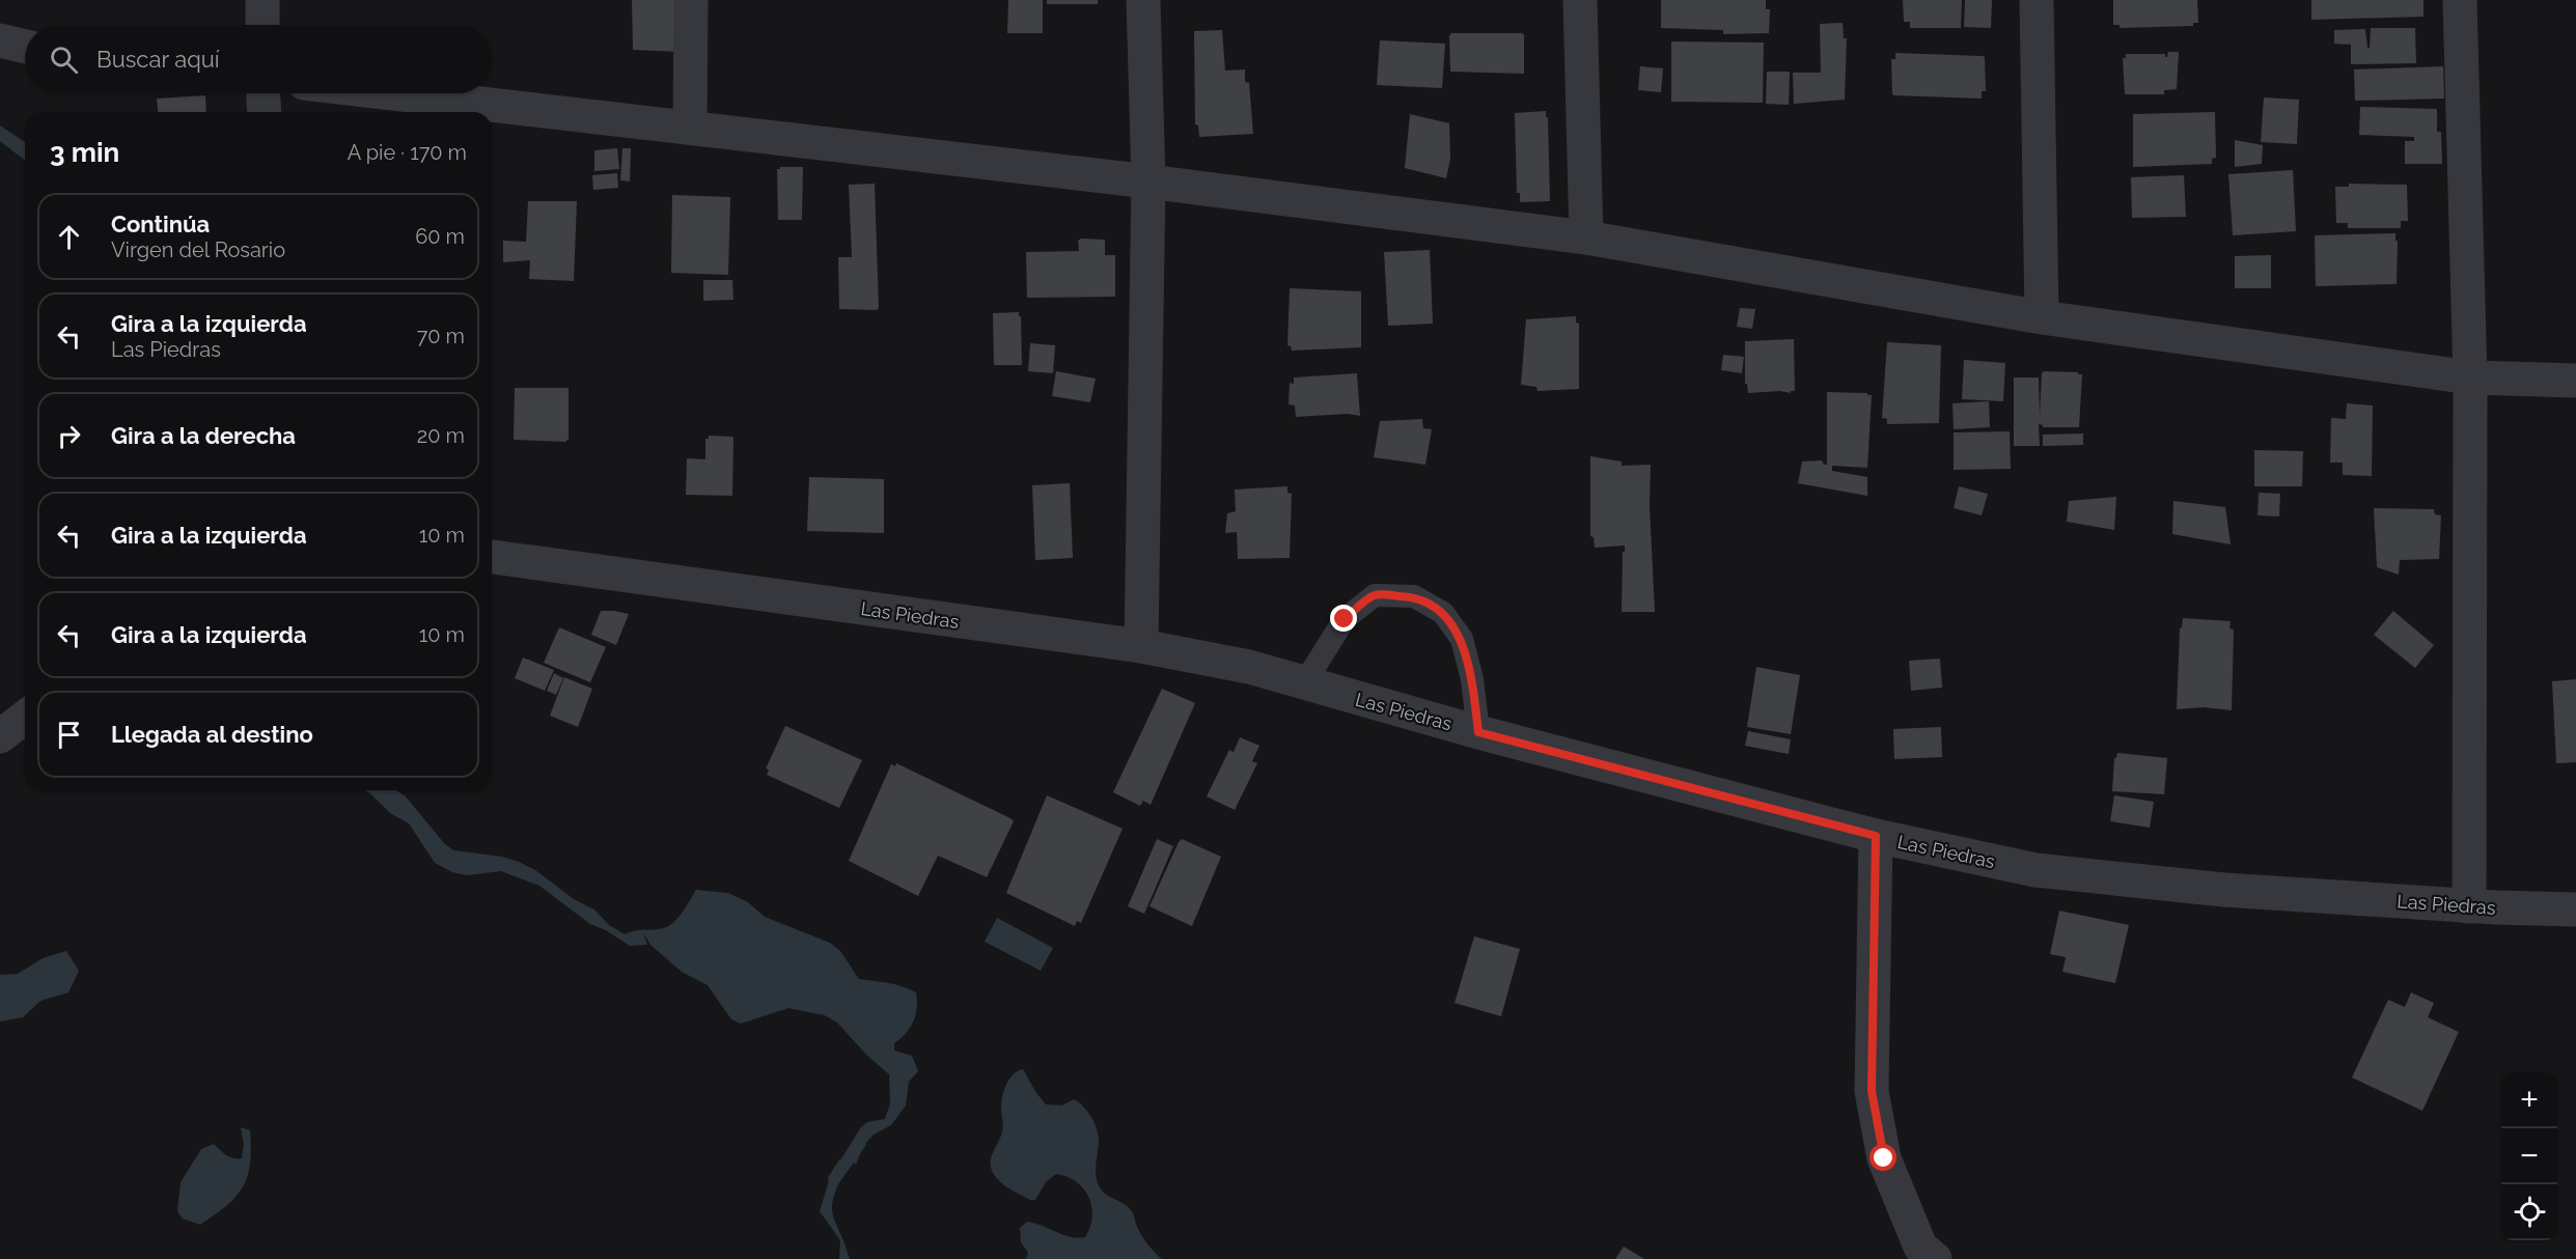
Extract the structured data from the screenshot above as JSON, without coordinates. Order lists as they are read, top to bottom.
{
  "streets": {
    "street": ["Las Piedras"]
  },
  "page": {
    "search": "Buscar aquí",
    "heading": ["3 min", "A pie · 170 m"],
    "list": [
      ["Continúa", "Virgen del Rosario", "60 m"],
      ["Gira a la izquierda", "Las Piedras", "70 m"],
      ["Gira a la derecha", "20 m"],
      ["Gira a la izquierda", "10 m"],
      ["Gira a la izquierda", "10 m"],
      "Llegada al destino"
    ],
    "map_buttons": ["+", "−"]
  }
}
